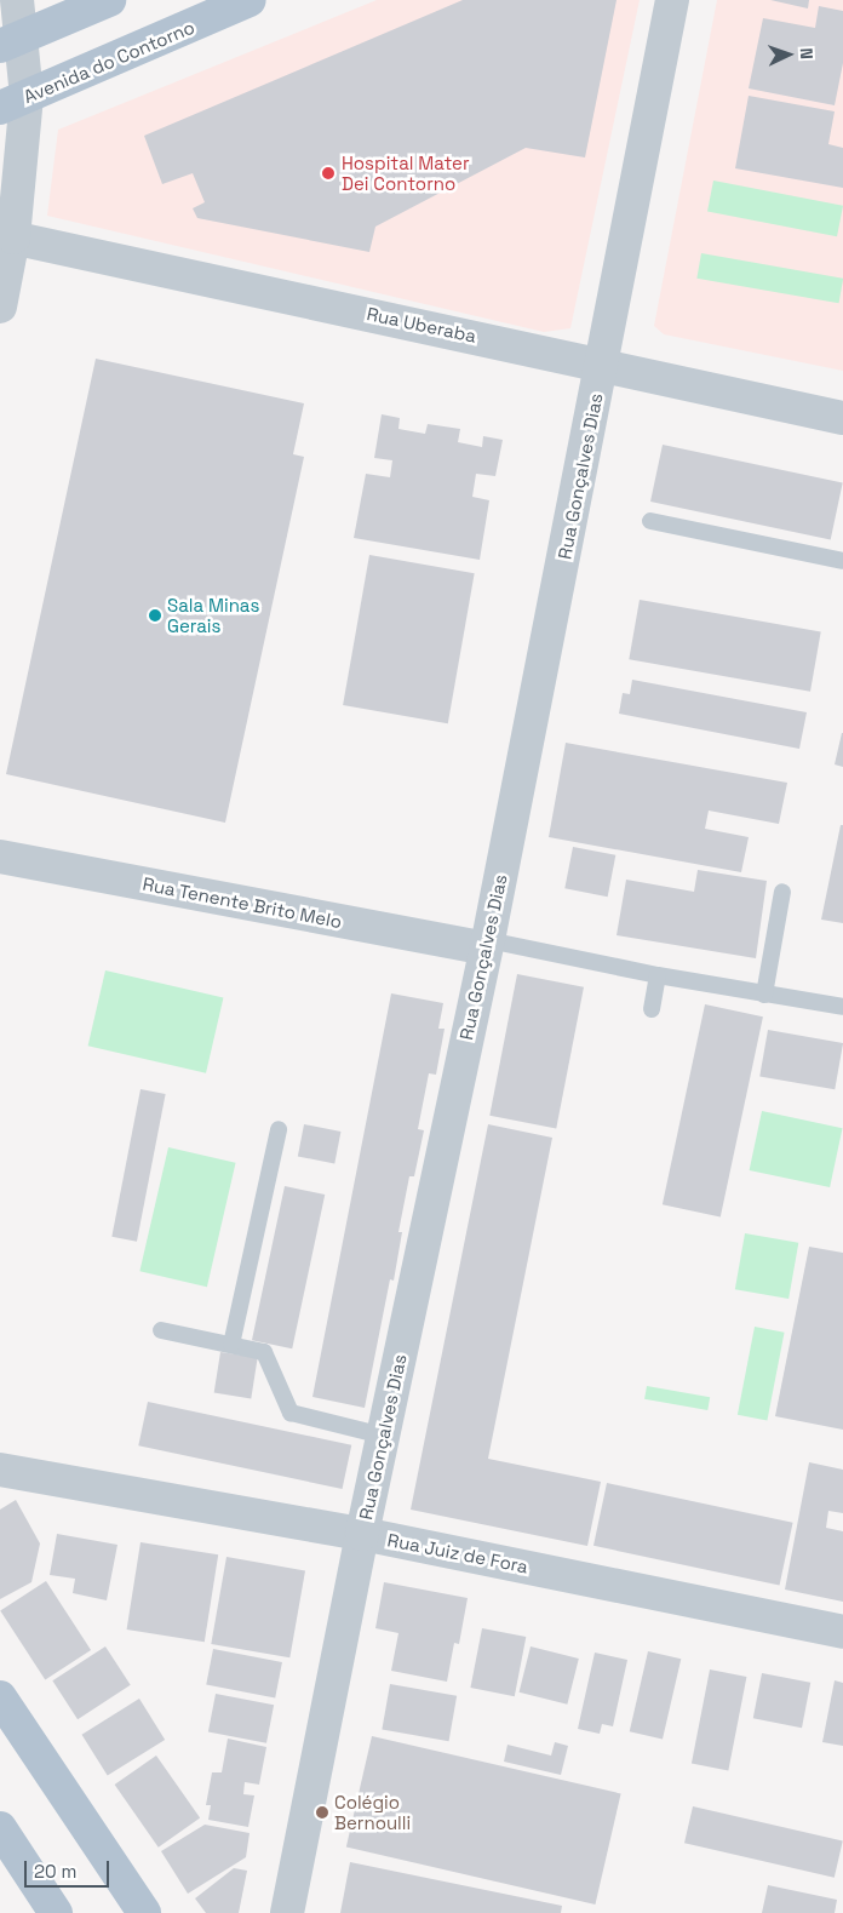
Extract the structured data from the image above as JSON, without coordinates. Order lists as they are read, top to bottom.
{
  "streets": {
    "main road": ["Avenida do Contorno"],
    "street": [
      "Rua Uberaba",
      "Rua Gonçalves Dias",
      "Rua Tenente Brito Melo",
      "Rua Juiz de Fora"
    ]
  },
  "crossings": [
    ["Rua Uberaba", "Rua Gonçalves Dias"],
    ["Rua Gonçalves Dias", "Rua Tenente Brito Melo"],
    ["Rua Gonçalves Dias", "Rua Juiz de Fora"]
  ],
  "places": ["Hospital Mater Dei Contorno", "Sala Minas Gerais", "Colégio Bernoulli"],
  "scale_bar": "20 m",
  "north": "right"
}
